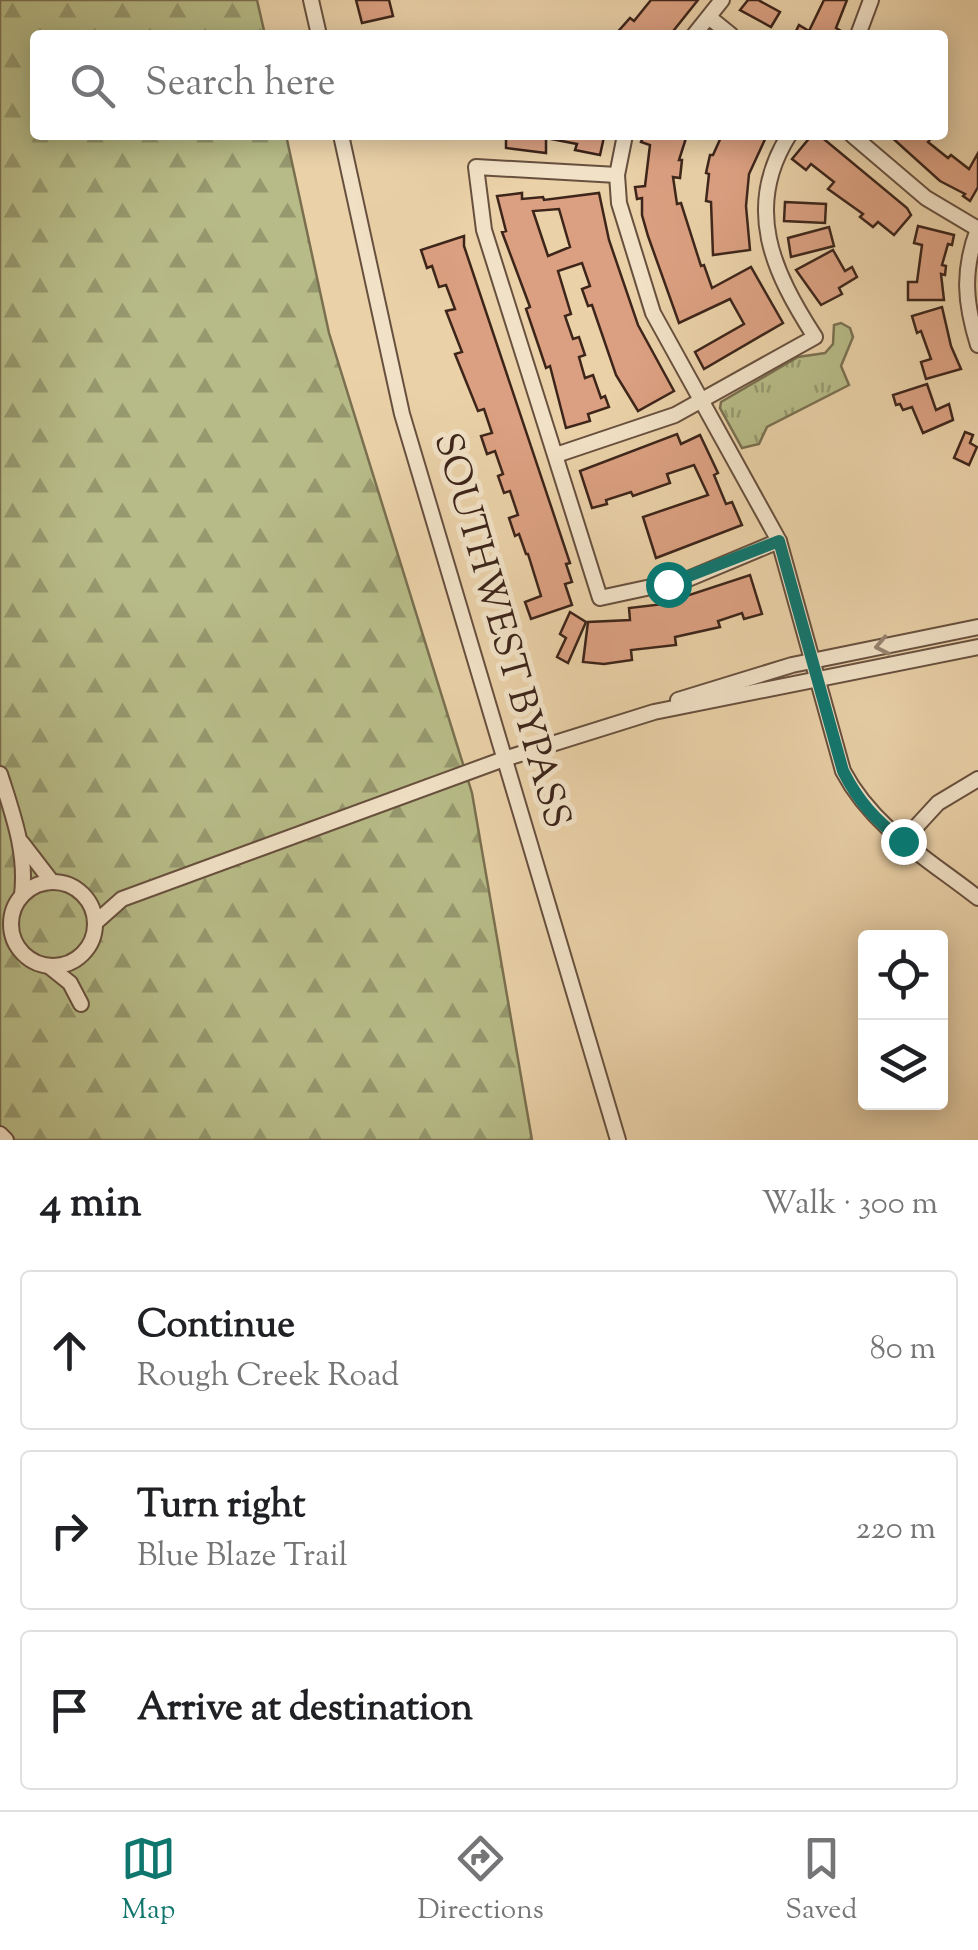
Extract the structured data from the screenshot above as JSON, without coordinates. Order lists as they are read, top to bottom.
{
  "streets": {
    "street": ["SOUTHWEST BYPASS"]
  },
  "page": {
    "search": "Search here",
    "heading": ["4 min", "Walk · 300 m"],
    "list": [
      ["Continue", "Rough Creek Road", "80 m"],
      ["Turn right", "Blue Blaze Trail", "220 m"],
      "Arrive at destination"
    ],
    "nav": ["Map", "Directions", "Saved"]
  }
}
